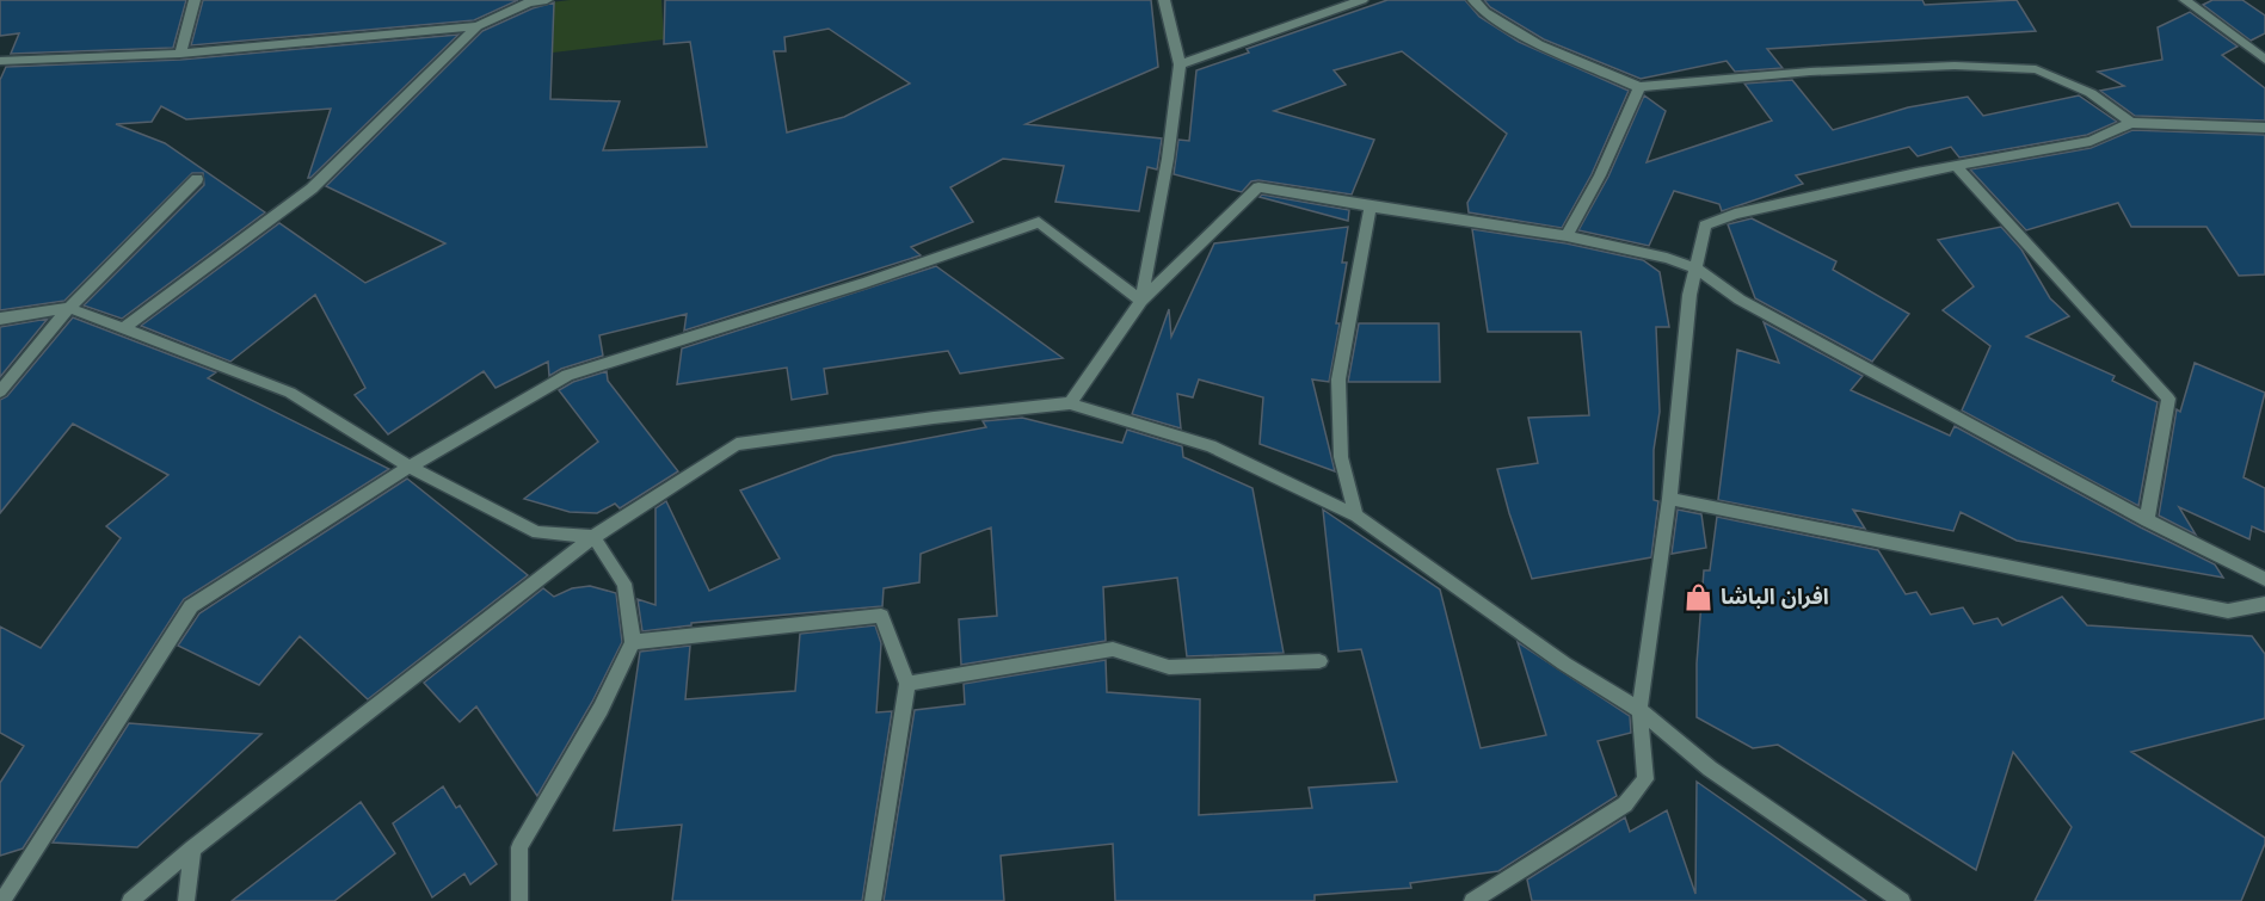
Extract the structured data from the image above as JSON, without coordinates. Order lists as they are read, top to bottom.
{
  "places": {
    "shop": ["افران الباشا"]
  }
}
